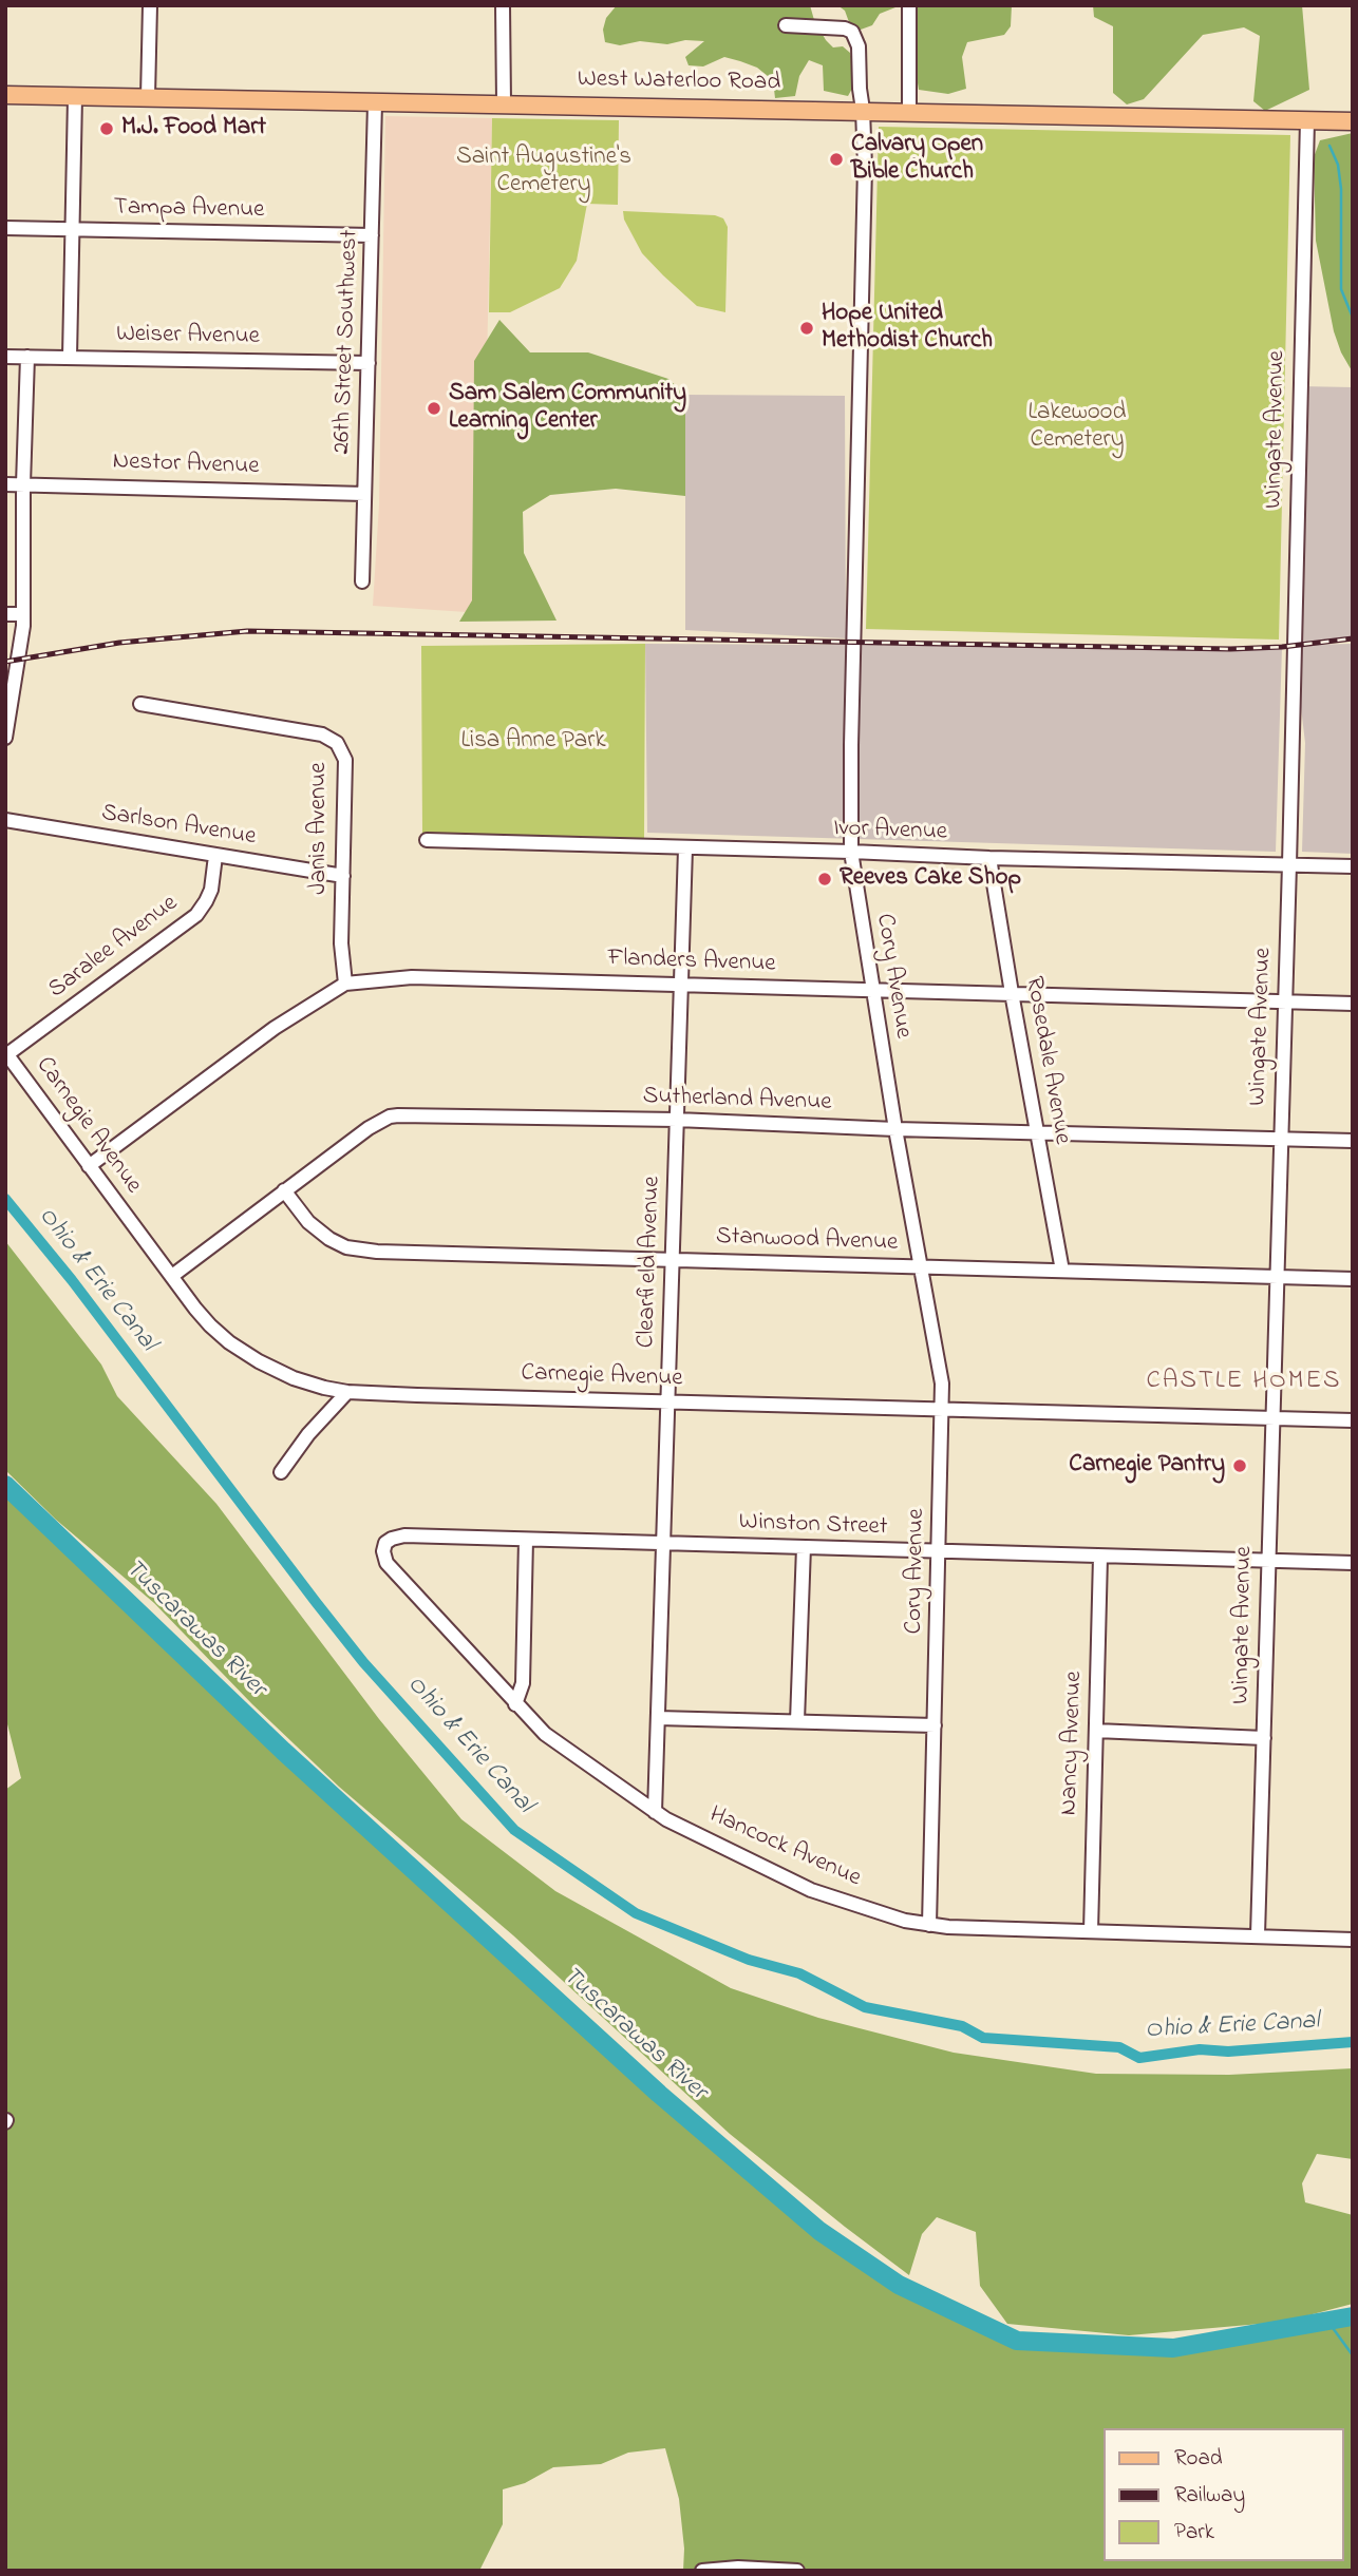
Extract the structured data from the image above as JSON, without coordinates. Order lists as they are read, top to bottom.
{
  "streets": {
    "main road": ["West Waterloo Road"],
    "street": [
      "Tampa Avenue",
      "Weiser Avenue",
      "26th Street Southwest",
      "Wingate Avenue",
      "Nestor Avenue",
      "Sarlson Avenue",
      "Janis Avenue",
      "Ivor Avenue",
      "Saralee Avenue",
      "Flanders Avenue",
      "Cory Avenue",
      "Rosedale Avenue",
      "Sutherland Avenue",
      "Carnegie Avenue",
      "Stanwood Avenue",
      "Clearfield Avenue",
      "Winston Street",
      "Nancy Avenue",
      "Hancock Avenue"
    ]
  },
  "crossings": [
    ["West Waterloo Road", "26th Street Southwest"],
    ["West Waterloo Road", "Wingate Avenue"],
    ["West Waterloo Road", "Cory Avenue"],
    ["Tampa Avenue", "26th Street Southwest"],
    ["Weiser Avenue", "26th Street Southwest"],
    ["26th Street Southwest", "Nestor Avenue"],
    ["Wingate Avenue", "Ivor Avenue"],
    ["Wingate Avenue", "Flanders Avenue"],
    ["Wingate Avenue", "Sutherland Avenue"],
    ["Wingate Avenue", "Carnegie Avenue"],
    ["Wingate Avenue", "Stanwood Avenue"],
    ["Wingate Avenue", "Winston Street"],
    ["Wingate Avenue", "Hancock Avenue"],
    ["Sarlson Avenue", "Janis Avenue"],
    ["Sarlson Avenue", "Saralee Avenue"],
    ["Janis Avenue", "Flanders Avenue"],
    ["Ivor Avenue", "Cory Avenue"],
    ["Ivor Avenue", "Rosedale Avenue"],
    ["Ivor Avenue", "Clearfield Avenue"],
    ["Saralee Avenue", "Carnegie Avenue"],
    ["Flanders Avenue", "Cory Avenue"],
    ["Flanders Avenue", "Rosedale Avenue"],
    ["Flanders Avenue", "Carnegie Avenue"],
    ["Flanders Avenue", "Clearfield Avenue"],
    ["Cory Avenue", "Sutherland Avenue"],
    ["Cory Avenue", "Carnegie Avenue"],
    ["Cory Avenue", "Stanwood Avenue"],
    ["Cory Avenue", "Winston Street"],
    ["Cory Avenue", "Hancock Avenue"],
    ["Rosedale Avenue", "Sutherland Avenue"],
    ["Rosedale Avenue", "Stanwood Avenue"],
    ["Sutherland Avenue", "Carnegie Avenue"],
    ["Sutherland Avenue", "Stanwood Avenue"],
    ["Sutherland Avenue", "Clearfield Avenue"],
    ["Carnegie Avenue", "Clearfield Avenue"],
    ["Stanwood Avenue", "Clearfield Avenue"],
    ["Clearfield Avenue", "Winston Street"],
    ["Clearfield Avenue", "Hancock Avenue"],
    ["Winston Street", "Nancy Avenue"],
    ["Winston Street", "Hancock Avenue"],
    ["Nancy Avenue", "Hancock Avenue"]
  ],
  "districts": ["CASTLE HOMES"],
  "water": ["Ohio & Erie Canal", "Tuscarawas River"],
  "parks": ["Saint Augustine's Cemetery", "Lakewood Cemetery", "Lisa Anne Park"],
  "places": [
    "M.J. Food Mart",
    "Calvary Open Bible Church",
    "Hope United Methodist Church",
    "Sam Salem Community Learning Center",
    "Reeves Cake Shop",
    "Carnegie Pantry"
  ],
  "legend": ["Road", "Railway", "Park"]
}
